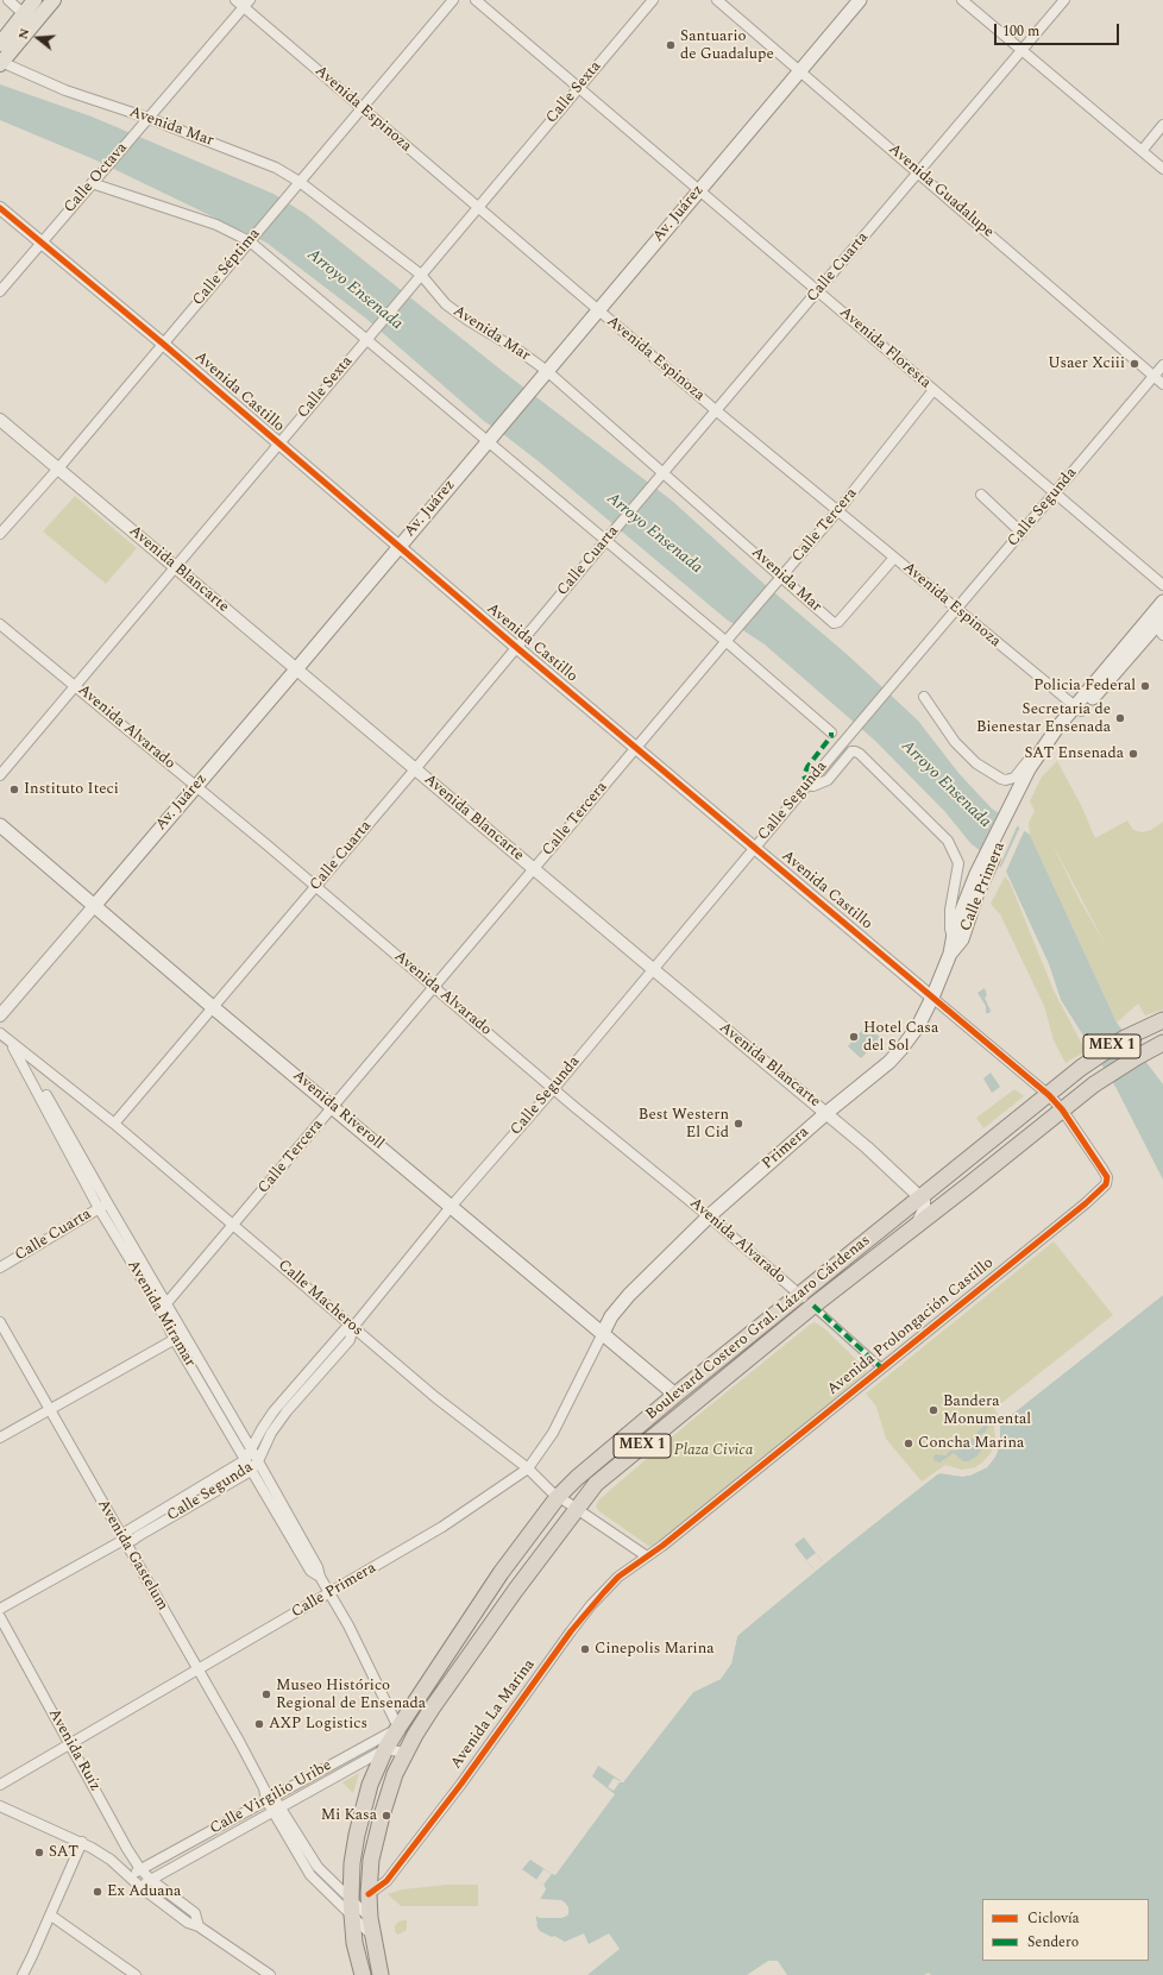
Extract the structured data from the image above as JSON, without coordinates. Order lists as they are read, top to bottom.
{
  "streets": {
    "highway": ["MEX 1", "Boulevard Costero Gral. Lázaro Cárdenas"],
    "main road": [
      "Av. Juárez",
      "Calle Primera",
      "Avenida Riveroll",
      "Primera"
    ],
    "street": [
      "Calle Sexta",
      "Avenida Espinoza",
      "Avenida Mar",
      "Calle Octava",
      "Avenida Guadalupe",
      "Calle Séptima",
      "Calle Cuarta",
      "Avenida Floresta",
      "Avenida Castillo",
      "Calle Segunda",
      "Calle Tercera",
      "Avenida Blancarte",
      "Avenida Alvarado",
      "Calle Macheros",
      "Avenida Miramar",
      "Avenida Prolongación Castillo",
      "Avenida Gastelum",
      "Avenida La Marina",
      "Avenida Ruíz",
      "Calle Virgilio Uribe"
    ]
  },
  "crossings": [
    ["Calle Sexta", "Avenida Espinoza"],
    ["Calle Sexta", "Avenida Mar"],
    ["Calle Sexta", "Avenida Floresta"],
    ["Calle Sexta", "Avenida Castillo"],
    ["Calle Sexta", "Avenida Blancarte"],
    ["Calle Sexta", "Avenida Alvarado"],
    ["Avenida Espinoza", "Avenida Mar"],
    ["Avenida Espinoza", "Calle Octava"],
    ["Avenida Espinoza", "Av. Juárez"],
    ["Avenida Espinoza", "Calle Séptima"],
    ["Avenida Espinoza", "Calle Cuarta"],
    ["Avenida Espinoza", "Calle Segunda"],
    ["Avenida Espinoza", "Calle Tercera"],
    ["Avenida Espinoza", "Calle Primera"],
    ["Avenida Mar", "Calle Octava"],
    ["Avenida Mar", "Av. Juárez"],
    ["Avenida Mar", "Calle Séptima"],
    ["Avenida Mar", "Calle Cuarta"],
    ["Avenida Mar", "Calle Tercera"],
    ["Calle Octava", "Avenida Castillo"],
    ["Avenida Guadalupe", "Av. Juárez"],
    ["Avenida Guadalupe", "Calle Cuarta"],
    ["Avenida Guadalupe", "Calle Segunda"],
    ["Av. Juárez", "Avenida Floresta"],
    ["Av. Juárez", "Avenida Castillo"],
    ["Av. Juárez", "Avenida Blancarte"],
    ["Av. Juárez", "Avenida Alvarado"],
    ["Av. Juárez", "Avenida Riveroll"],
    ["Calle Séptima", "Avenida Castillo"],
    ["Calle Séptima", "Avenida Blancarte"],
    ["Calle Cuarta", "Avenida Floresta"],
    ["Calle Cuarta", "Avenida Castillo"],
    ["Calle Cuarta", "Avenida Blancarte"],
    ["Calle Cuarta", "Avenida Alvarado"],
    ["Calle Cuarta", "Avenida Riveroll"],
    ["Calle Cuarta", "Calle Macheros"],
    ["Calle Cuarta", "Avenida Miramar"],
    ["Avenida Floresta", "Calle Segunda"],
    ["Avenida Floresta", "Calle Tercera"],
    ["Avenida Castillo", "Calle Segunda"],
    ["Avenida Castillo", "Calle Tercera"],
    ["Avenida Castillo", "Primera"],
    ["Avenida Castillo", "Avenida Prolongación Castillo"],
    ["Avenida Castillo", "Boulevard Costero Gral. Lázaro Cárdenas"],
    ["Calle Segunda", "Avenida Blancarte"],
    ["Calle Segunda", "Avenida Alvarado"],
    ["Calle Segunda", "Avenida Riveroll"],
    ["Calle Segunda", "Calle Macheros"],
    ["Calle Segunda", "Avenida Miramar"],
    ["Calle Segunda", "Avenida Gastelum"],
    ["Calle Tercera", "Avenida Blancarte"],
    ["Calle Tercera", "Avenida Alvarado"],
    ["Calle Tercera", "Avenida Riveroll"],
    ["Calle Tercera", "Calle Macheros"],
    ["Calle Tercera", "Avenida Miramar"],
    ["Avenida Blancarte", "Primera"],
    ["Avenida Blancarte", "Boulevard Costero Gral. Lázaro Cárdenas"],
    ["Avenida Alvarado", "Primera"],
    ["Avenida Alvarado", "Avenida Prolongación Castillo"],
    ["Avenida Alvarado", "Boulevard Costero Gral. Lázaro Cárdenas"],
    ["Calle Primera", "Avenida Riveroll"],
    ["Calle Primera", "Primera"],
    ["Calle Primera", "Calle Macheros"],
    ["Calle Primera", "Avenida Miramar"],
    ["Calle Primera", "Avenida Gastelum"],
    ["Calle Primera", "Avenida Ruíz"],
    ["MEX 1", "Boulevard Costero Gral. Lázaro Cárdenas"],
    ["Avenida Riveroll", "Primera"],
    ["Avenida Riveroll", "Boulevard Costero Gral. Lázaro Cárdenas"],
    ["Calle Macheros", "Avenida Miramar"],
    ["Calle Macheros", "Avenida Prolongación Castillo"],
    ["Calle Macheros", "Boulevard Costero Gral. Lázaro Cárdenas"],
    ["Calle Macheros", "Avenida La Marina"],
    ["Avenida Miramar", "Boulevard Costero Gral. Lázaro Cárdenas"],
    ["Avenida Miramar", "Calle Virgilio Uribe"],
    ["Avenida Prolongación Castillo", "Boulevard Costero Gral. Lázaro Cárdenas"],
    ["Avenida Prolongación Castillo", "Avenida La Marina"],
    ["Boulevard Costero Gral. Lázaro Cárdenas", "Avenida La Marina"],
    ["Boulevard Costero Gral. Lázaro Cárdenas", "Calle Virgilio Uribe"],
    ["Avenida Gastelum", "Calle Virgilio Uribe"],
    ["Avenida Ruíz", "Calle Virgilio Uribe"]
  ],
  "water": ["Arroyo Ensenada"],
  "parks": ["Plaza Civica"],
  "places": [
    "Santuario de Guadalupe",
    "Usaer Xciii",
    "Policia Federal",
    "Secretaria de Bienestar Ensenada",
    "SAT Ensenada",
    "Instituto Iteci",
    "Hotel Casa del Sol",
    "Best Western El Cid",
    "Bandera Monumental",
    "Concha Marina",
    "Cinepolis Marina",
    "Museo Histórico Regional de Ensenada",
    "AXP Logistics",
    "Mi Kasa",
    "SAT",
    "Ex Aduana"
  ],
  "legend": ["Ciclovía", "Sendero"],
  "scale_bar": "100 m",
  "north": "left"
}
